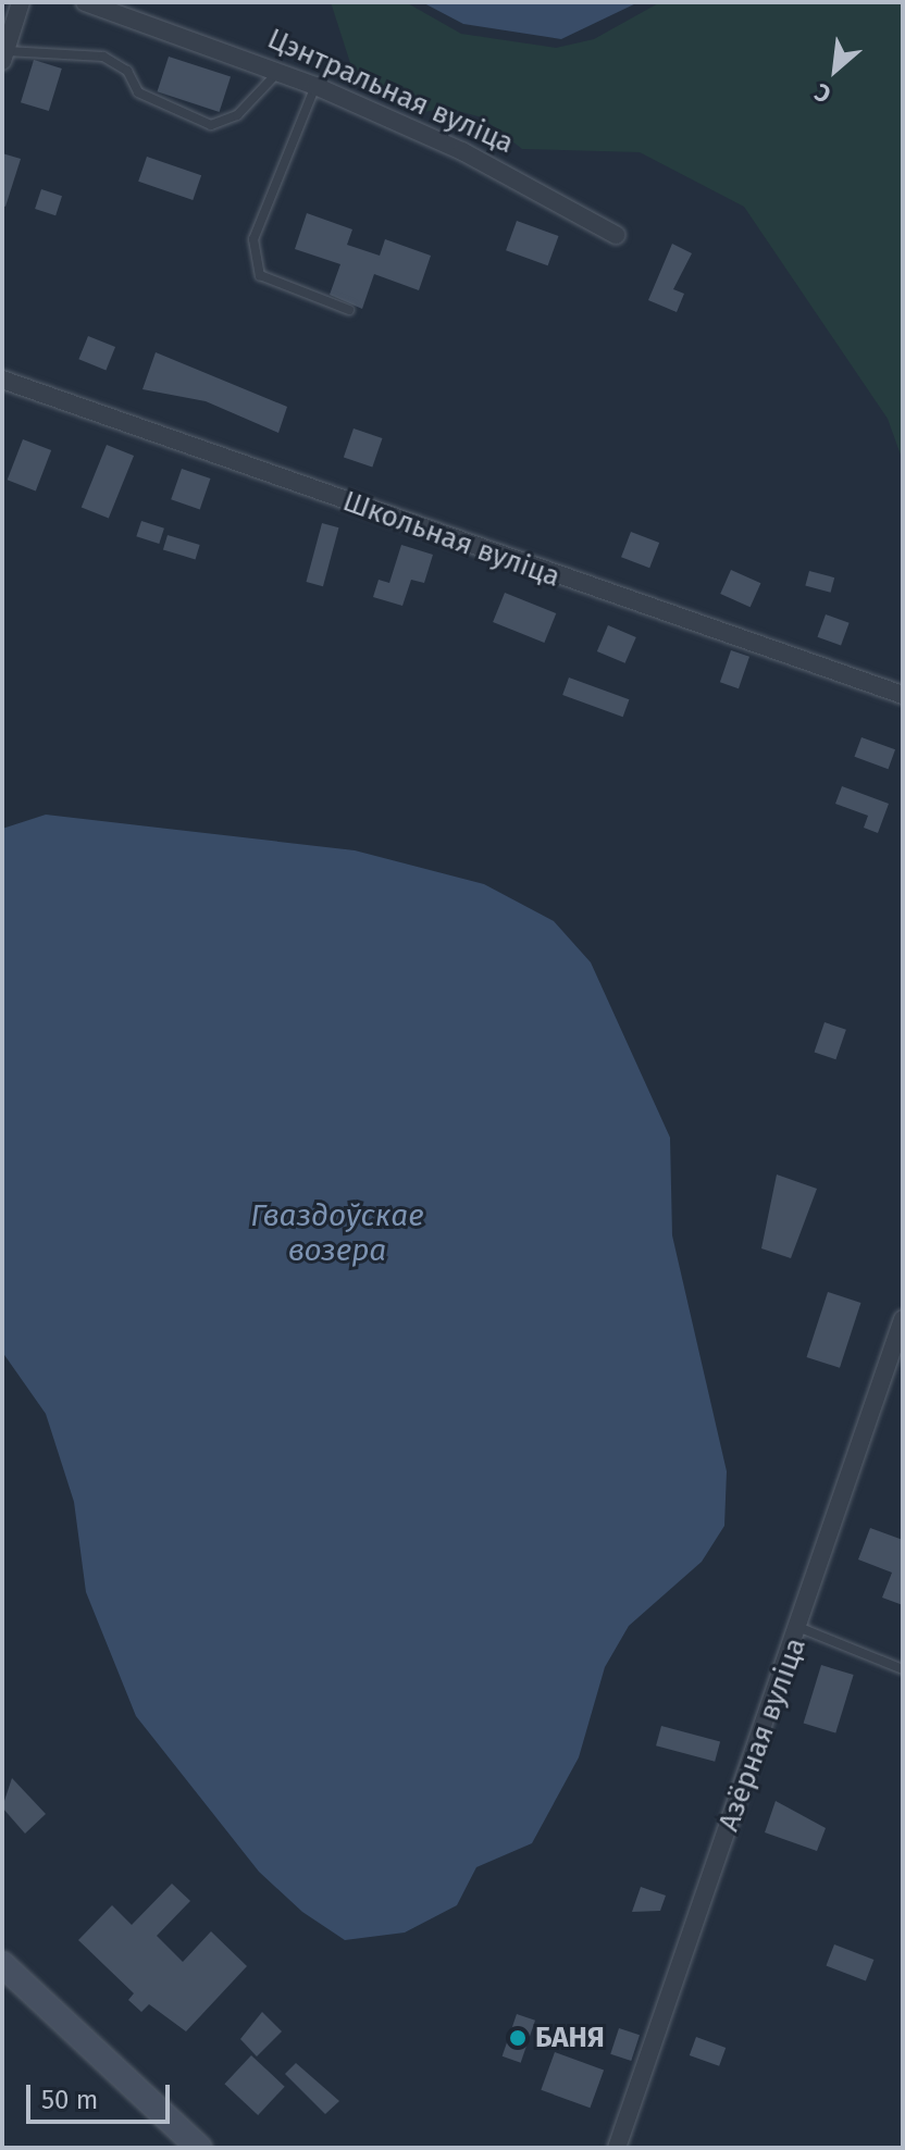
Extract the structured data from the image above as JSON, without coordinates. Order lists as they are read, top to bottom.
{
  "streets": {
    "street": ["Цэнтральная вуліца", "Школьная вуліца", "Азёрная вуліца"]
  },
  "water": ["Гваздоўскае возера"],
  "places": ["БАНЯ"],
  "scale_bar": "50 m",
  "north": "bottom left"
}
